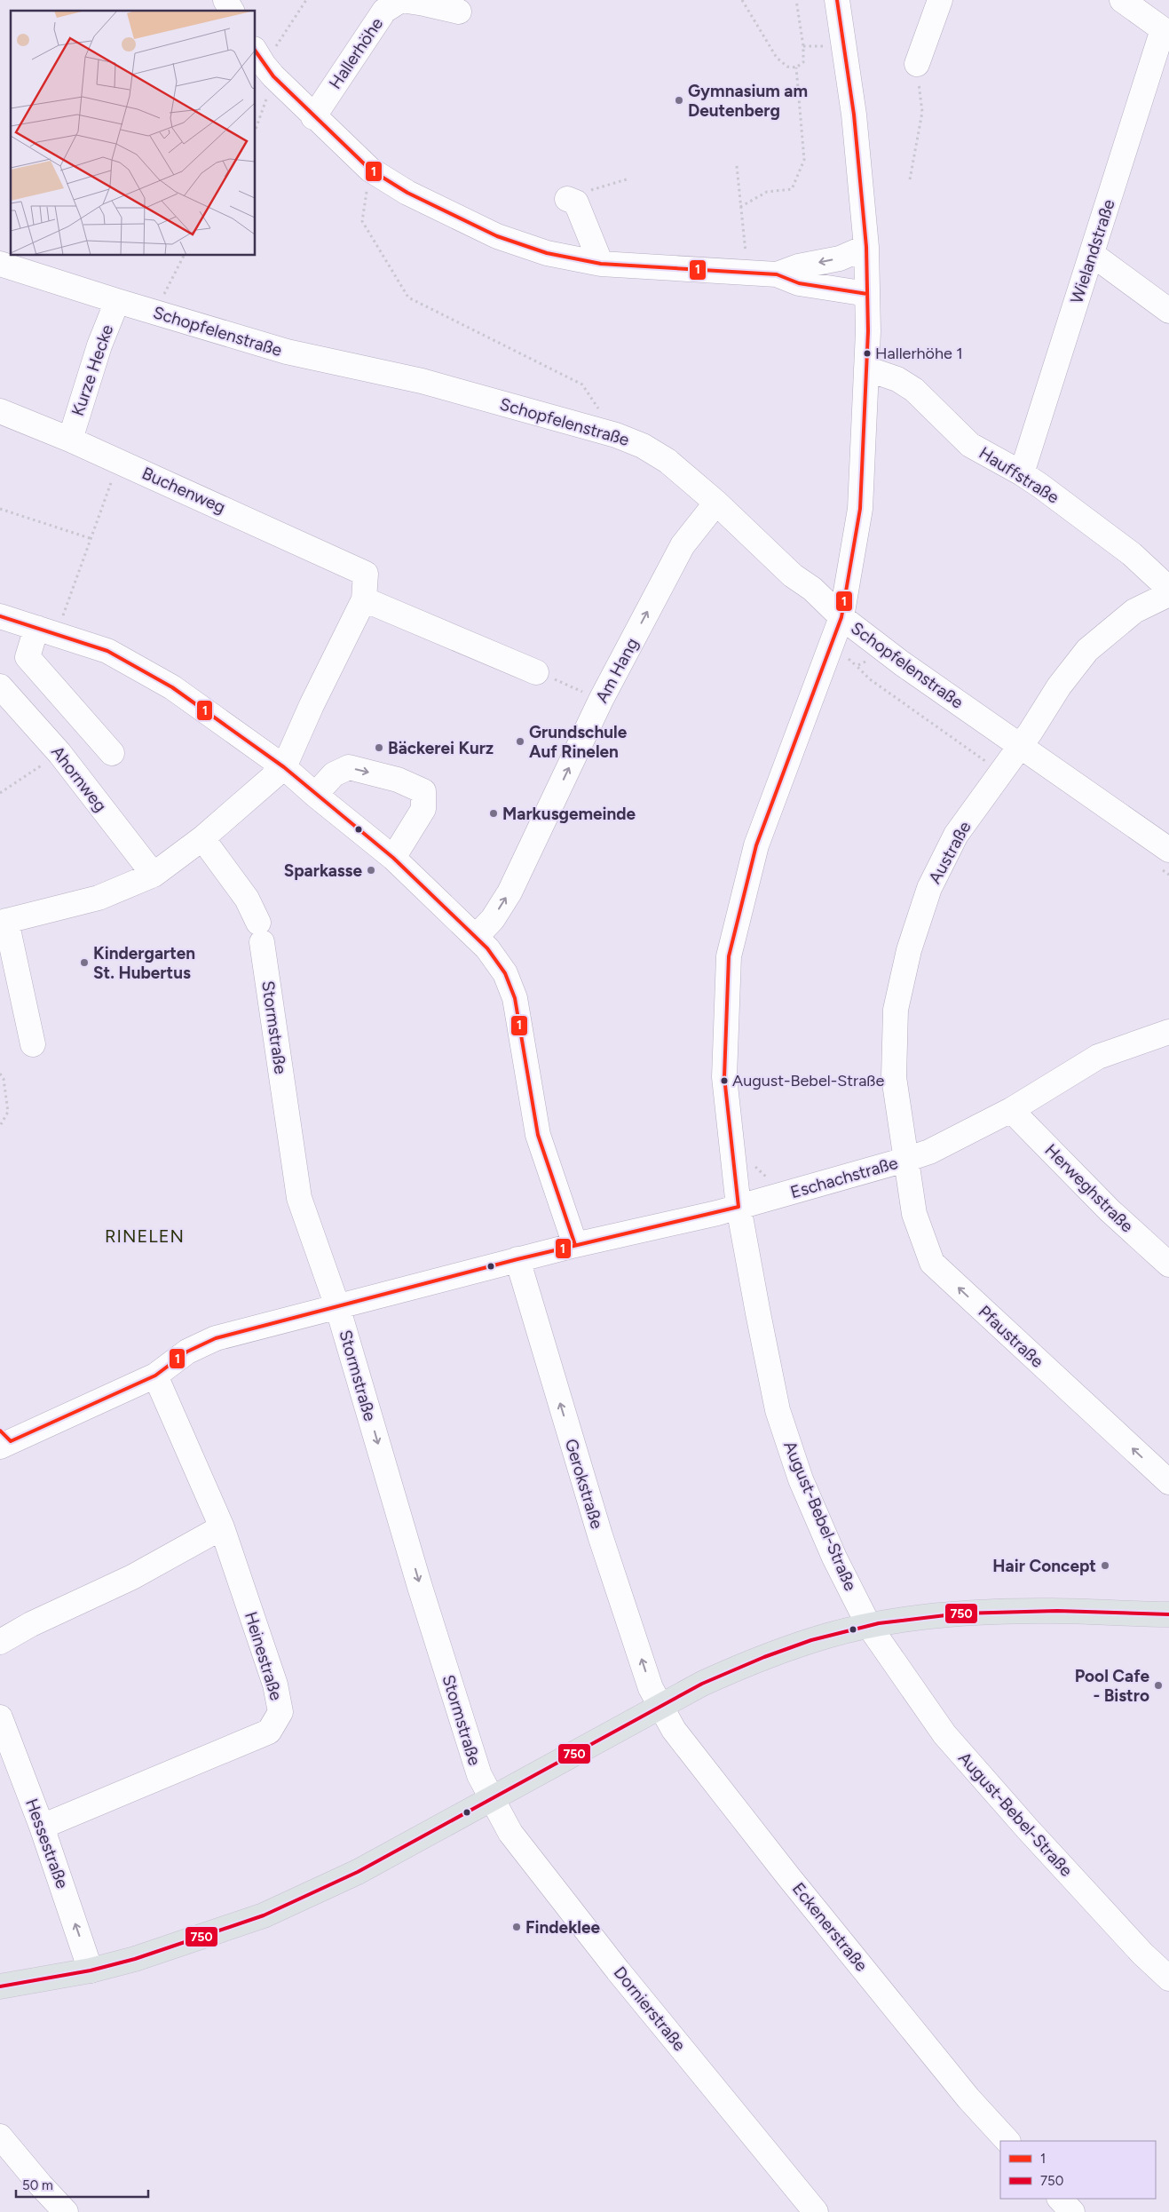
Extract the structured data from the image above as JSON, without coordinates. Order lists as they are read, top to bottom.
{
  "streets": {
    "street": [
      "Hallerhöhe",
      "Wielandstraße",
      "Schopfelenstraße",
      "Kurze Hecke",
      "Hauffstraße",
      "Buchenweg",
      "Am Hang",
      "Ahornweg",
      "Austraße",
      "Stormstraße",
      "Eschachstraße",
      "Herweghstraße",
      "Pfaustraße",
      "Gerokstraße",
      "August-Bebel-Straße",
      "Heinestraße",
      "Hessestraße",
      "Eckenerstraße",
      "Dornierstraße"
    ]
  },
  "crossings": [
    ["Wielandstraße", "Hauffstraße"],
    ["Schopfelenstraße", "Kurze Hecke"],
    ["Schopfelenstraße", "Am Hang"],
    ["Schopfelenstraße", "Austraße"],
    ["Schopfelenstraße", "August-Bebel-Straße"],
    ["Kurze Hecke", "Buchenweg"],
    ["Hauffstraße", "August-Bebel-Straße"],
    ["Austraße", "Eschachstraße"],
    ["Austraße", "Pfaustraße"],
    ["Stormstraße", "Eschachstraße"],
    ["Stormstraße", "Dornierstraße"],
    ["Eschachstraße", "Herweghstraße"],
    ["Eschachstraße", "Pfaustraße"],
    ["Eschachstraße", "Gerokstraße"],
    ["Eschachstraße", "August-Bebel-Straße"],
    ["Eschachstraße", "Heinestraße"],
    ["Gerokstraße", "Eckenerstraße"],
    ["Heinestraße", "Hessestraße"]
  ],
  "one_way": [
    "Am Hang",
    "Stormstraße",
    "Pfaustraße",
    "Gerokstraße",
    "Hessestraße"
  ],
  "districts": ["RINELEN"],
  "places": [
    "Gymnasium am Deutenberg",
    "Hallerhöhe 1",
    "Grundschule Auf Rinelen",
    "Bäckerei Kurz",
    "Markusgemeinde",
    "Sparkasse",
    "Kindergarten St. Hubertus",
    "August-Bebel-Straße",
    "Hair Concept",
    "Pool Cafe - Bistro",
    "Findeklee"
  ],
  "lines": ["transit line 1", "transit line 750"],
  "legend": ["1", "750"],
  "scale_bar": "50 m"
}
